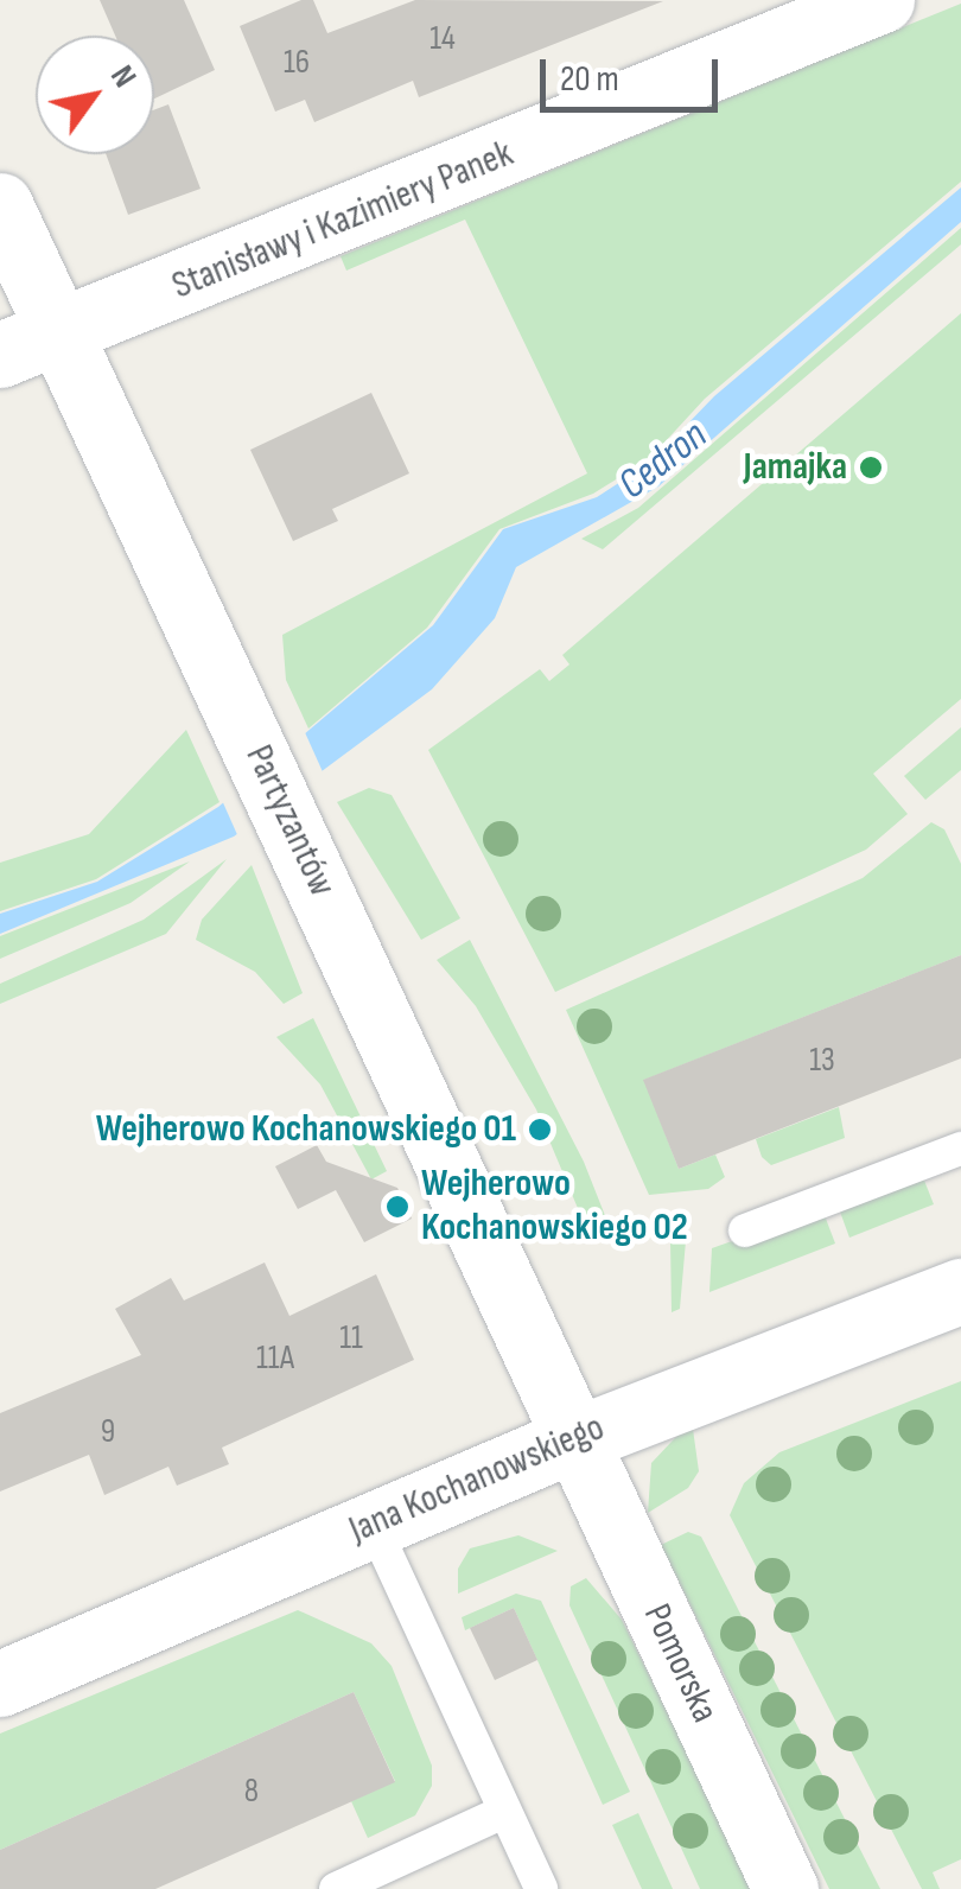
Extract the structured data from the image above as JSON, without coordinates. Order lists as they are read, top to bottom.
{
  "streets": {
    "street": [
      "Stanisławy i Kazimiery Panek",
      "Partyzantów",
      "Jana Kochanowskiego",
      "Pomorska"
    ]
  },
  "crossings": [
    ["Stanisławy i Kazimiery Panek", "Partyzantów"],
    ["Partyzantów", "Jana Kochanowskiego"],
    ["Partyzantów", "Pomorska"],
    ["Jana Kochanowskiego", "Pomorska"]
  ],
  "water": ["Cedron"],
  "places": ["Jamajka", "Wejherowo Kochanowskiego 01", "Wejherowo Kochanowskiego 02"],
  "house_numbers": [
    "14",
    "16",
    "13",
    "11",
    "11A",
    "9",
    "8"
  ],
  "scale_bar": "20 m",
  "north": "top right"
}
